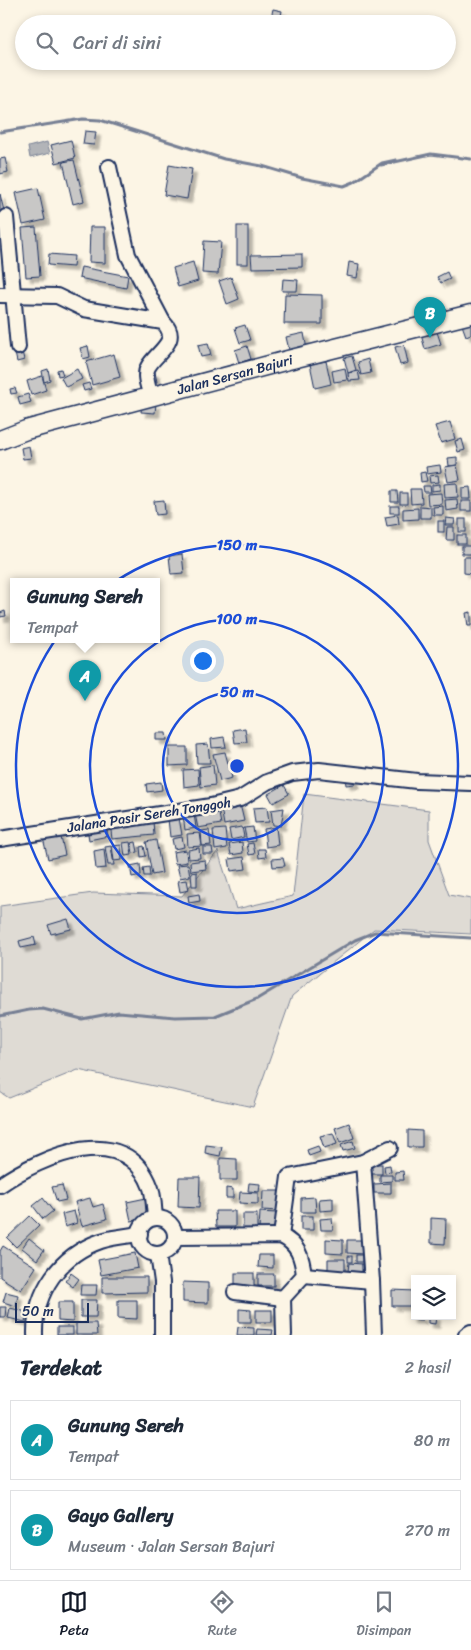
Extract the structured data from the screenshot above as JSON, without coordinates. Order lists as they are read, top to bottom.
{
  "streets": {
    "main road": ["Jalan Sersan Bajuri"],
    "street": ["Jalana Pasir Sereh Tonggoh"]
  },
  "scale_bar": "50 m",
  "page": {
    "search": "Cari di sini",
    "pins": ["B", "A"],
    "popup": ["Gunung Sereh", "Tempat"],
    "scale": "50 m",
    "heading": ["Terdekat", "2 hasil"],
    "list": [
      {
        "mark": "A",
        "name": "Gunung Sereh",
        "note": "Tempat",
        "value": "80 m"
      },
      {
        "mark": "B",
        "name": "Gayo Gallery",
        "note": "Museum · Jalan Sersan Bajuri",
        "value": "270 m"
      }
    ],
    "nav": ["Peta", "Rute", "Disimpan"]
  },
  "rings": ["150 m", "100 m", "50 m"]
}
